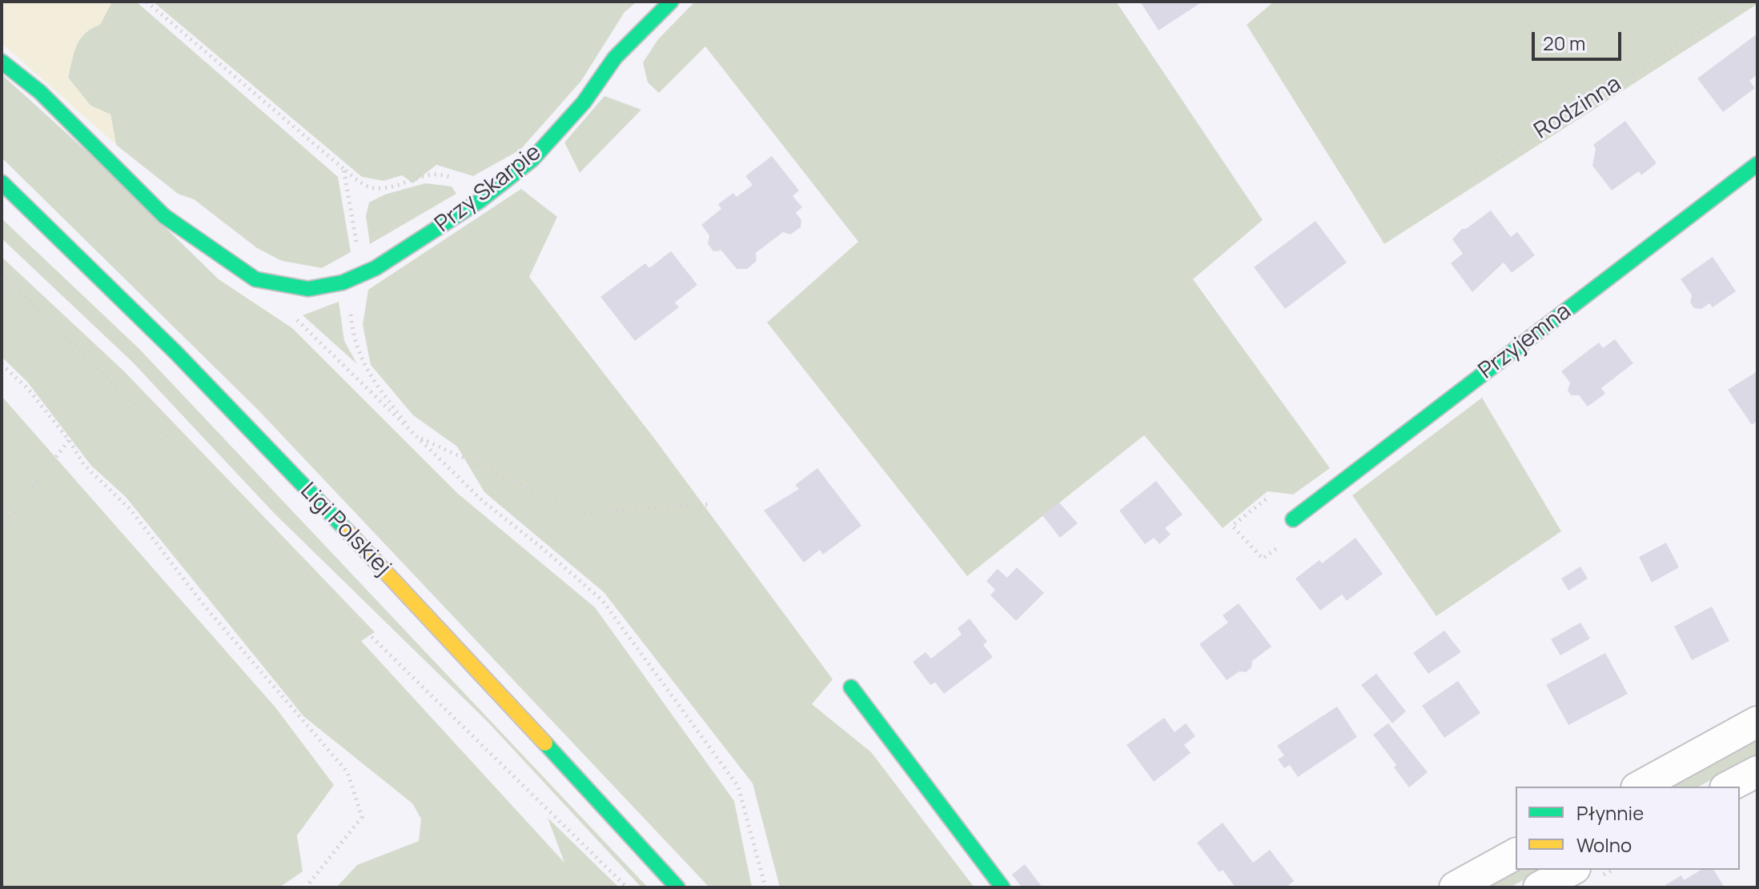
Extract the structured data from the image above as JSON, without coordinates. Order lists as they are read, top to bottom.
{
  "streets": {
    "street": ["Przy Skarpie", "Przyjemna", "Ligi Polskiej"],
    "path": ["Rodzinna"]
  },
  "legend": ["Płynnie", "Wolno"],
  "scale_bar": "20 m"
}
